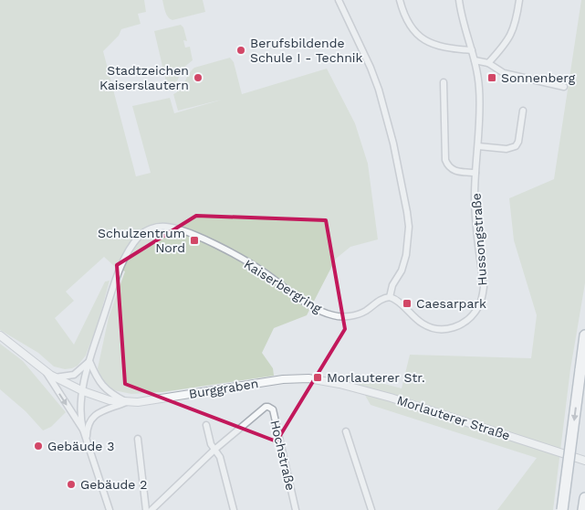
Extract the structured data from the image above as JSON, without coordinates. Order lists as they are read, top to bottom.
{
  "streets": {
    "street": [
      "Hussongstraße",
      "Kaiserbergring",
      "Burggraben",
      "Morlauterer Straße",
      "Hochstraße"
    ]
  },
  "crossings": [
    ["Hussongstraße", "Kaiserbergring"],
    ["Kaiserbergring", "Burggraben"],
    ["Burggraben", "Morlauterer Straße"]
  ],
  "places": {
    "other": [
      "Berufsbildende Schule I - Technik",
      "Stadtzeichen Kaiserslautern",
      "Gebäude 3",
      "Gebäude 2"
    ],
    "transit": [
      "Sonnenberg",
      "Schulzentrum Nord",
      "Caesarpark",
      "Morlauterer Str."
    ]
  }
}
